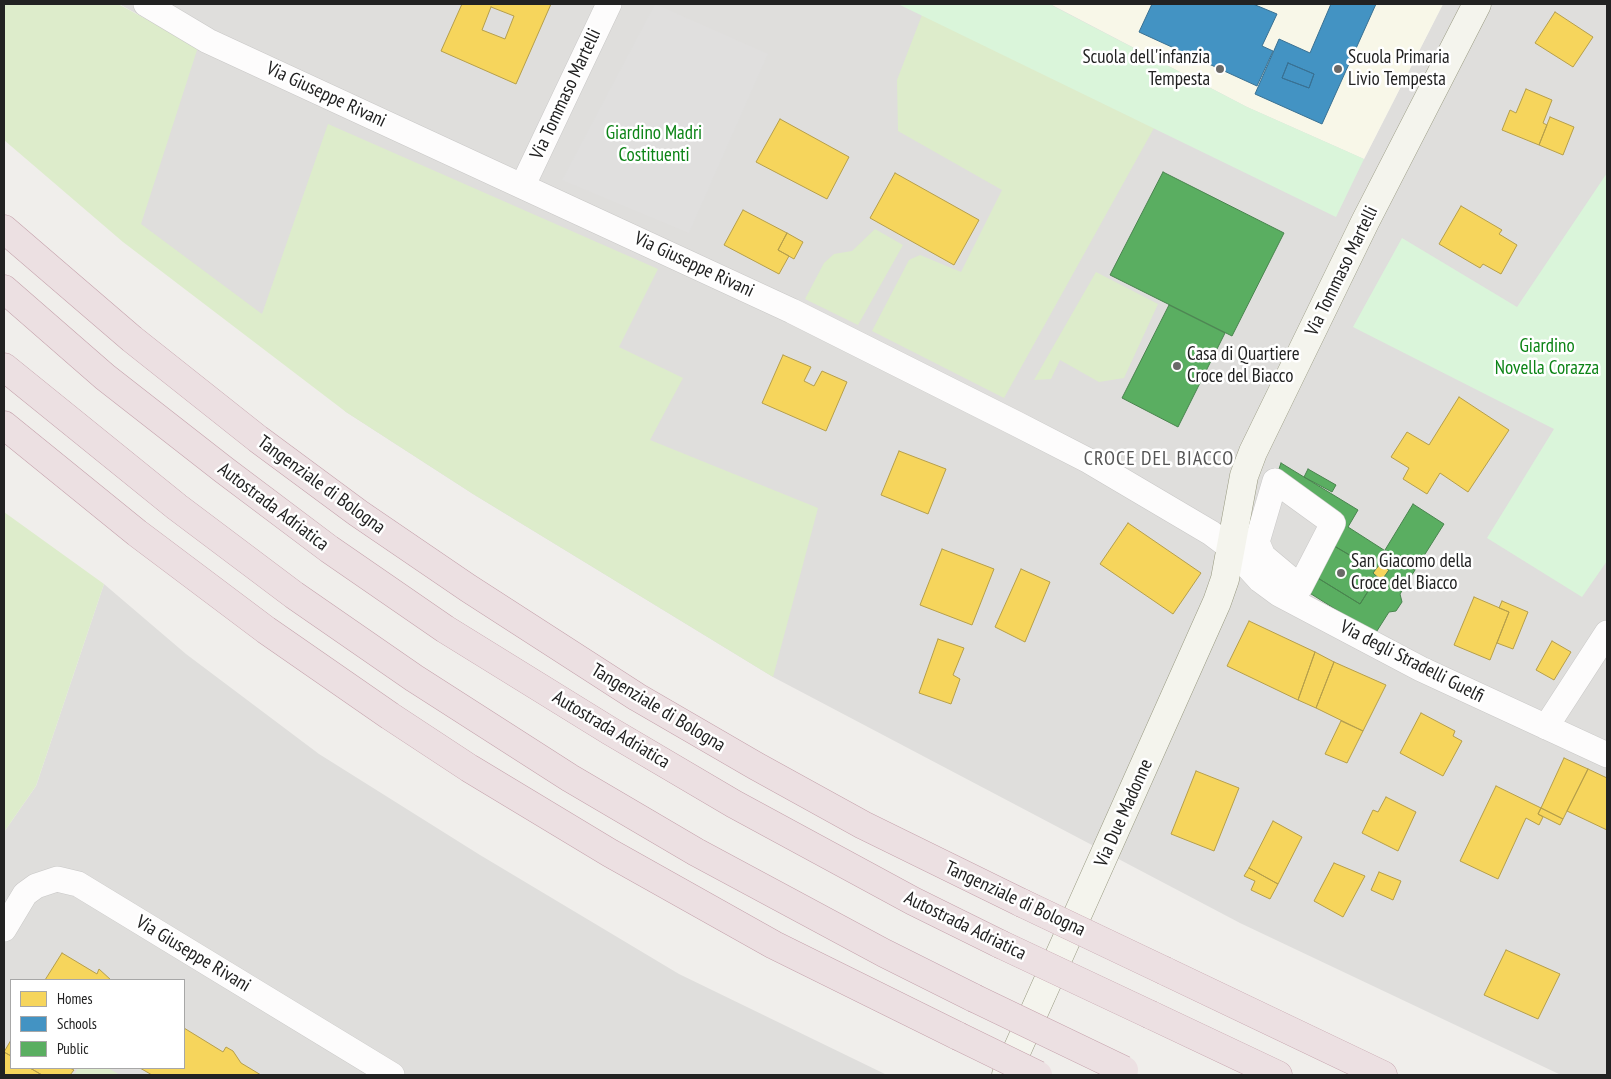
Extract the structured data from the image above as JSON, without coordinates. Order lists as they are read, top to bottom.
{
  "streets": {
    "highway": ["Tangenziale di Bologna", "Autostrada Adriatica"],
    "main road": ["Via Tommaso Martelli", "Via Due Madonne"],
    "street": ["Via Giuseppe Rivani", "Via degli Stradelli Guelfi"]
  },
  "crossings": [
    ["Via Tommaso Martelli", "Via Giuseppe Rivani"],
    ["Via Tommaso Martelli", "Via degli Stradelli Guelfi"],
    ["Via Tommaso Martelli", "Via Due Madonne"],
    ["Via Giuseppe Rivani", "Via degli Stradelli Guelfi"],
    ["Via Giuseppe Rivani", "Via Due Madonne"],
    ["Via degli Stradelli Guelfi", "Via Due Madonne"]
  ],
  "districts": ["CROCE DEL BIACCO"],
  "parks": ["Giardino Madri Costituenti", "Giardino Novella Corazza"],
  "places": [
    "Scuola dell'infanzia Tempesta",
    "Scuola Primaria Livio Tempesta",
    "Casa di Quartiere Croce del Biacco",
    "San Giacomo della Croce del Biacco"
  ],
  "legend": ["Homes", "Schools", "Public"]
}
